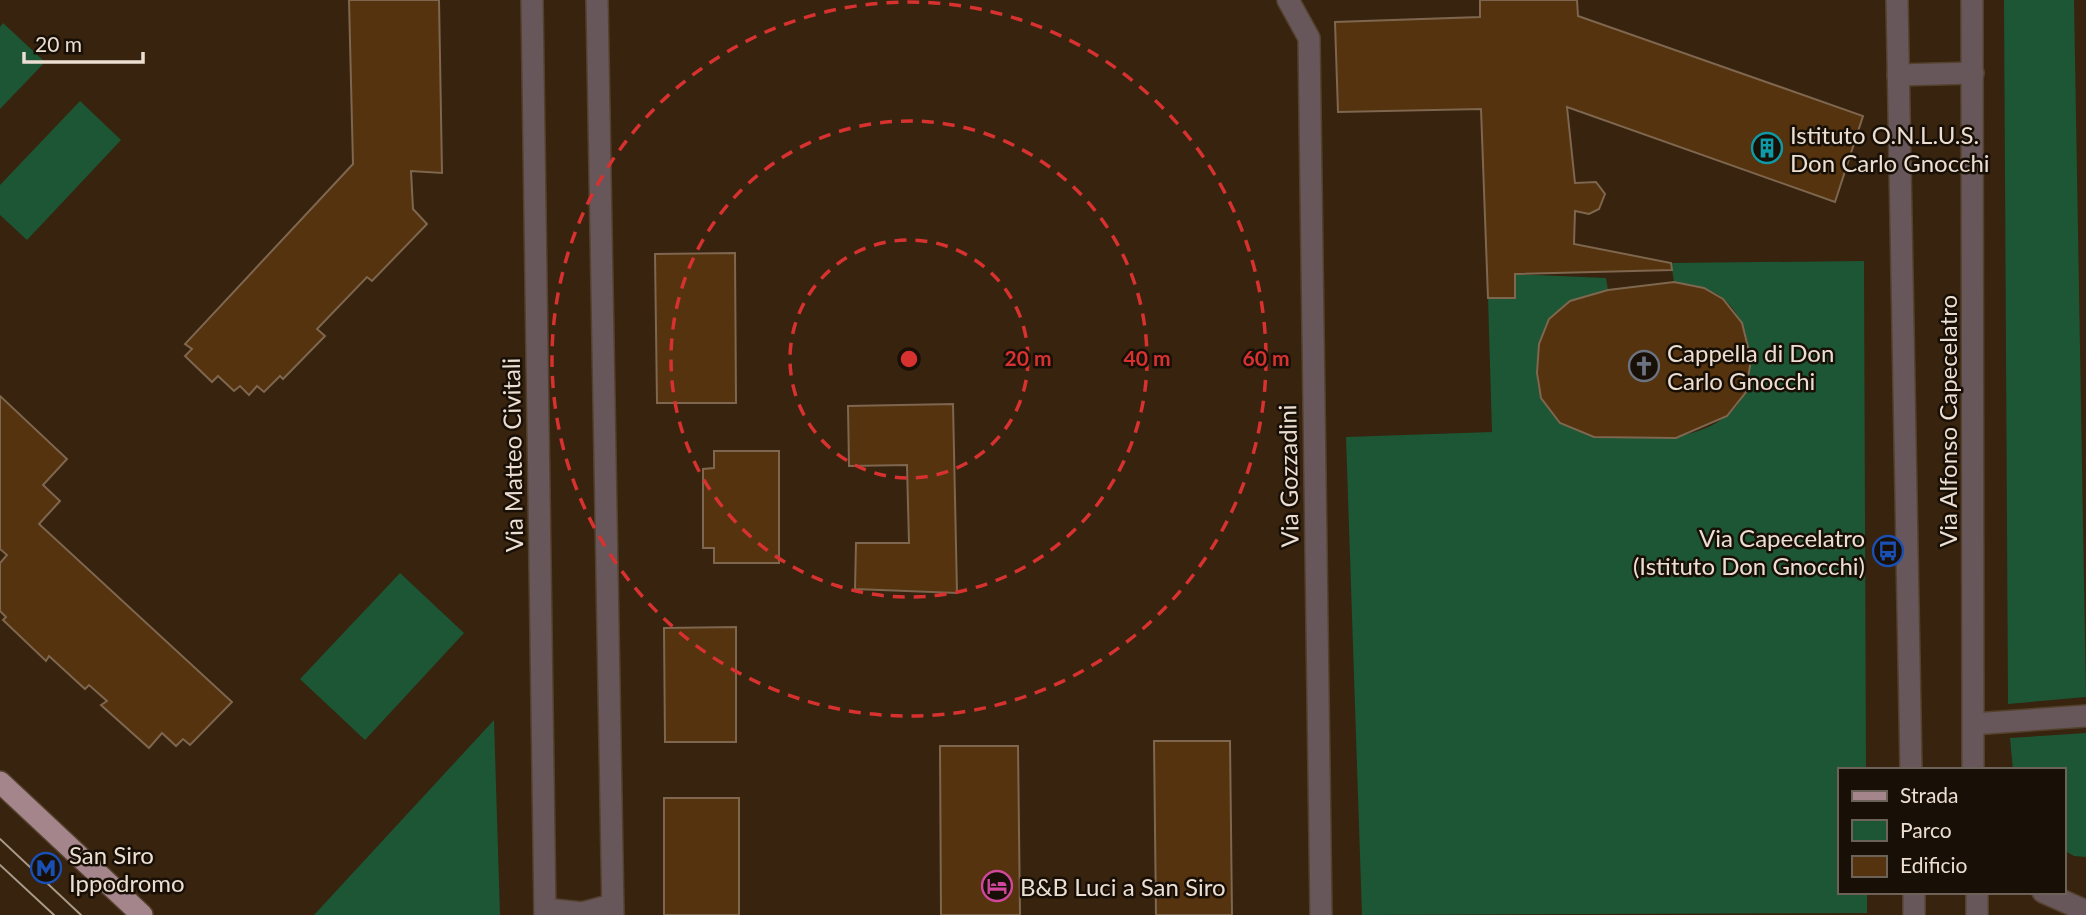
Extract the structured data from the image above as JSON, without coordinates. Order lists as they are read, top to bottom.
{
  "streets": {
    "street": ["Via Alfonso Capecelatro", "Via Matteo Civitali", "Via Gozzadini"]
  },
  "places": {
    "building": ["Istituto O.N.L.U.S. Don Carlo Gnocchi"],
    "church": ["Cappella di Don Carlo Gnocchi"],
    "bus stop": ["Via Capecelatro (Istituto Don Gnocchi)"],
    "metro station": ["San Siro Ippodromo"],
    "hotel": ["B&B Luci a San Siro"]
  },
  "legend": ["Strada", "Parco", "Edificio"],
  "scale_bar": "20 m",
  "rings": ["20 m", "40 m", "60 m"]
}
